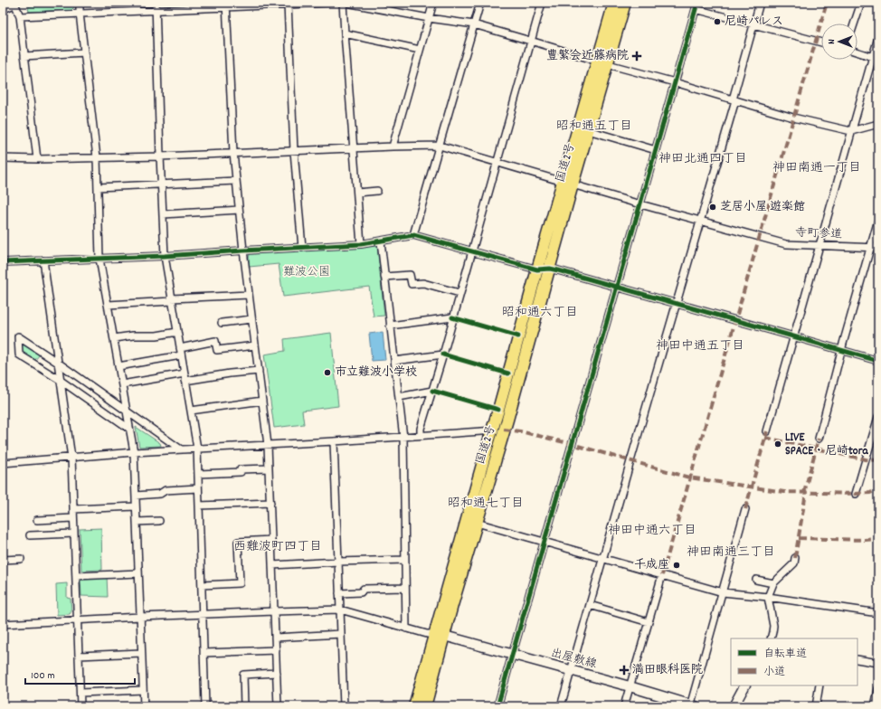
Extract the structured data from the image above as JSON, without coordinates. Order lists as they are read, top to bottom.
{
  "streets": {
    "highway": ["国道2号"],
    "street": ["寺町参道", "出屋敷線"]
  },
  "crossings": [
    ["国道2号", "寺町参道"],
    ["国道2号", "出屋敷線"]
  ],
  "districts": [
    "昭和通五丁目",
    "神田北通四丁目",
    "神田南通一丁目",
    "昭和通六丁目",
    "神田中通五丁目",
    "昭和通七丁目",
    "神田中通六丁目",
    "西難波町四丁目",
    "神田南通三丁目"
  ],
  "parks": ["難波公園"],
  "places": {
    "other": [
      "尼崎パレス",
      "芝居小屋 遊楽館",
      "市立難波小学校",
      "LIVE SPACE・尼崎tora",
      "千成座"
    ],
    "health": ["豊繁会近藤病院", "満田眼科医院"]
  },
  "legend": ["自転車道", "小道"],
  "scale_bar": "100 m",
  "north": "left"
}
